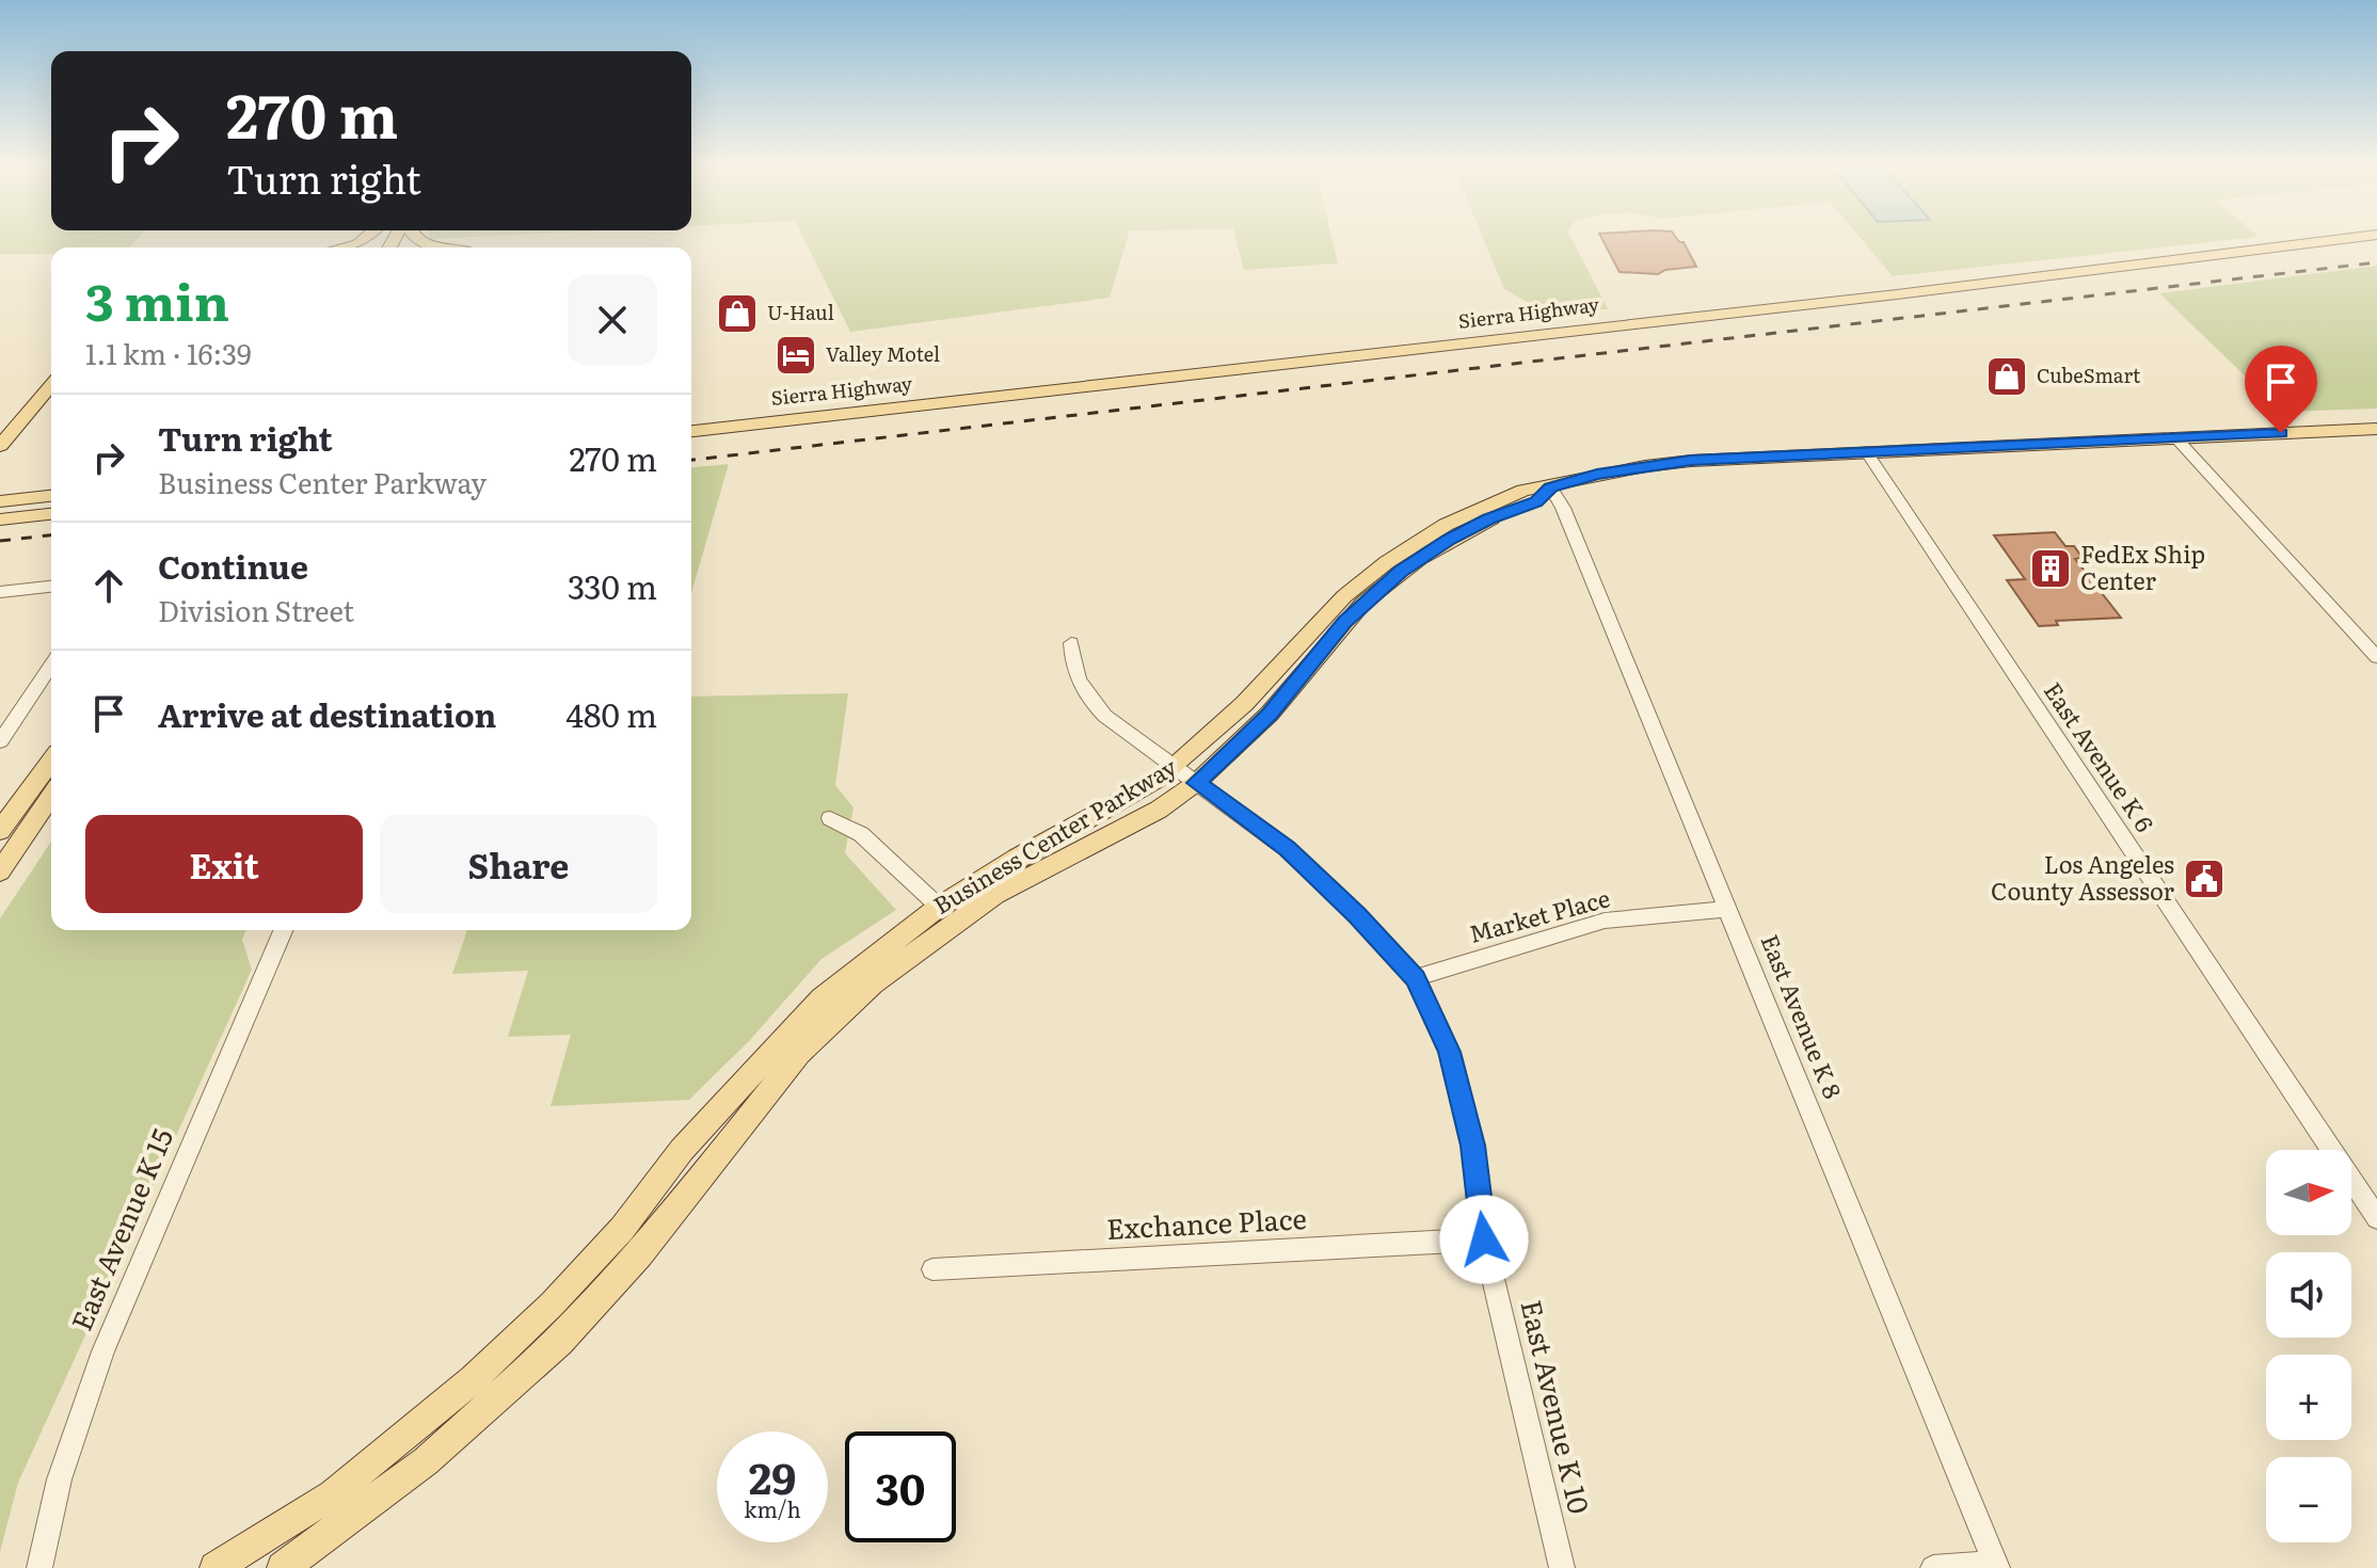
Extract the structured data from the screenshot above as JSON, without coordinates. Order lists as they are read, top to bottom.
{
  "streets": {
    "main road": ["Sierra Highway", "Business Center Parkway"],
    "street": [
      "East Avenue K 6",
      "Market Place",
      "East Avenue K 8",
      "Exchance Place",
      "East Avenue K 15",
      "East Avenue K 10"
    ]
  },
  "crossings": [
    ["Business Center Parkway", "East Avenue K 8"],
    ["Business Center Parkway", "East Avenue K 10"],
    ["Market Place", "East Avenue K 8"],
    ["Market Place", "East Avenue K 10"],
    ["Exchance Place", "East Avenue K 10"]
  ],
  "places": {
    "shop": ["U-Haul", "CubeSmart"],
    "hotel": ["Valley Motel"],
    "building": ["FedEx Ship Center"],
    "public building": ["Los Angeles County Assessor"]
  },
  "north": "right",
  "page": {
    "turn": ["270 m", "Turn right"],
    "heading": ["3 min", "1.1 km · 16:39"],
    "list": [
      {
        "name": "Turn right",
        "note": "Business Center Parkway",
        "value": "270 m"
      },
      {
        "name": "Continue",
        "note": "Division Street",
        "value": "330 m"
      },
      {
        "name": "Arrive at destination",
        "value": "480 m"
      }
    ],
    "buttons": ["Exit", "Share"],
    "map_buttons": ["+", "−"],
    "speed": "29 km/h",
    "limit": "30"
  }
}
